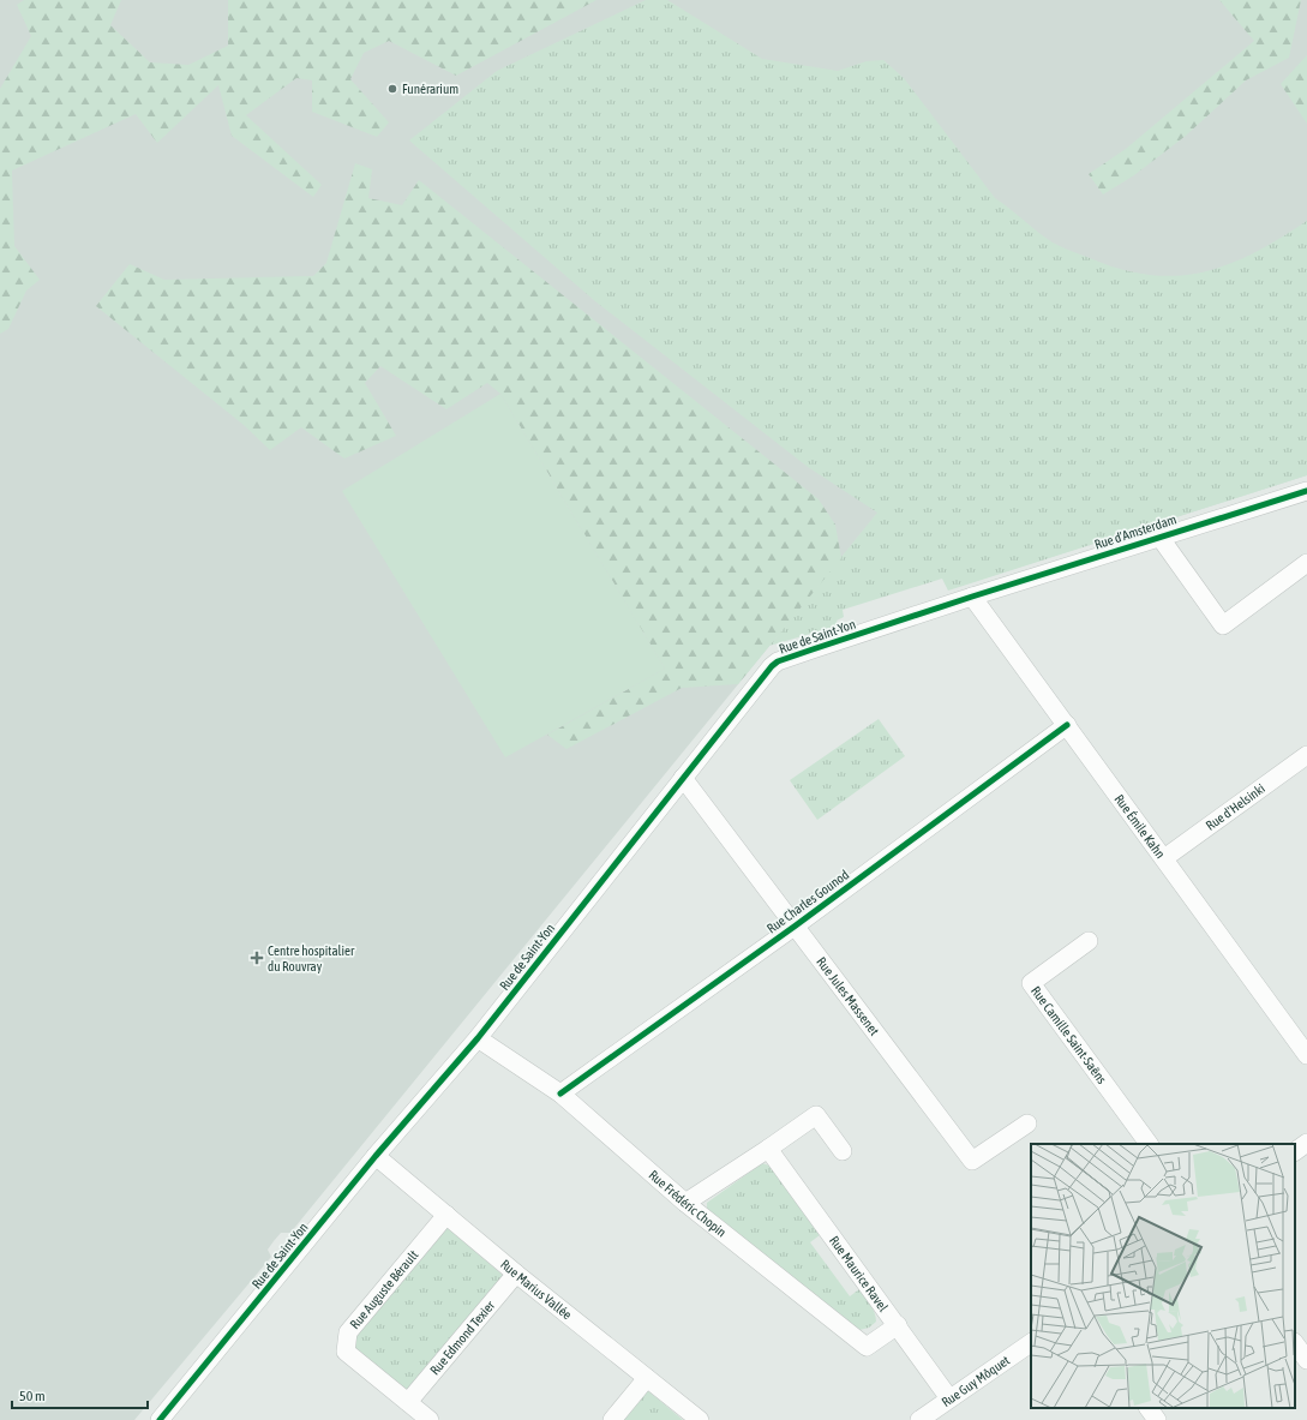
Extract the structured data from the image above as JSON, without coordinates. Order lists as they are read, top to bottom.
{
  "streets": {
    "street": [
      "Rue d'Amsterdam",
      "Rue de Saint-Yon",
      "Rue d'Helsinki",
      "Rue Émile Kahn",
      "Rue Charles Gounod",
      "Rue Jules Massenet",
      "Rue Camille Saint-Saëns",
      "Rue Frédéric Chopin",
      "Rue Maurice Ravel",
      "Rue Auguste Bérault",
      "Rue Marius Vallée",
      "Rue Edmond Texier",
      "Rue Guy Môquet"
    ]
  },
  "crossings": [
    ["Rue d'Amsterdam", "Rue de Saint-Yon"],
    ["Rue d'Amsterdam", "Rue Émile Kahn"],
    ["Rue de Saint-Yon", "Rue Émile Kahn"],
    ["Rue de Saint-Yon", "Rue Jules Massenet"],
    ["Rue de Saint-Yon", "Rue Frédéric Chopin"],
    ["Rue de Saint-Yon", "Rue Marius Vallée"],
    ["Rue d'Helsinki", "Rue Émile Kahn"],
    ["Rue Émile Kahn", "Rue Charles Gounod"],
    ["Rue Charles Gounod", "Rue Jules Massenet"],
    ["Rue Charles Gounod", "Rue Frédéric Chopin"],
    ["Rue Frédéric Chopin", "Rue Maurice Ravel"],
    ["Rue Maurice Ravel", "Rue Guy Môquet"],
    ["Rue Auguste Bérault", "Rue Marius Vallée"],
    ["Rue Auguste Bérault", "Rue Edmond Texier"],
    ["Rue Marius Vallée", "Rue Edmond Texier"]
  ],
  "places": {
    "other": ["Funérarium"],
    "health": ["Centre hospitalier du Rouvray"]
  },
  "scale_bar": "50 m"
}
